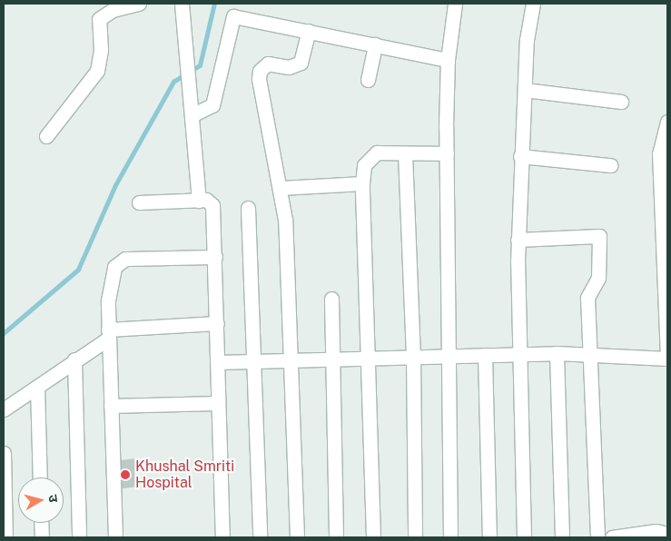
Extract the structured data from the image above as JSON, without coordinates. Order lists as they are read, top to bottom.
{
  "places": ["Khushal Smriti Hospital"],
  "north": "right"
}
